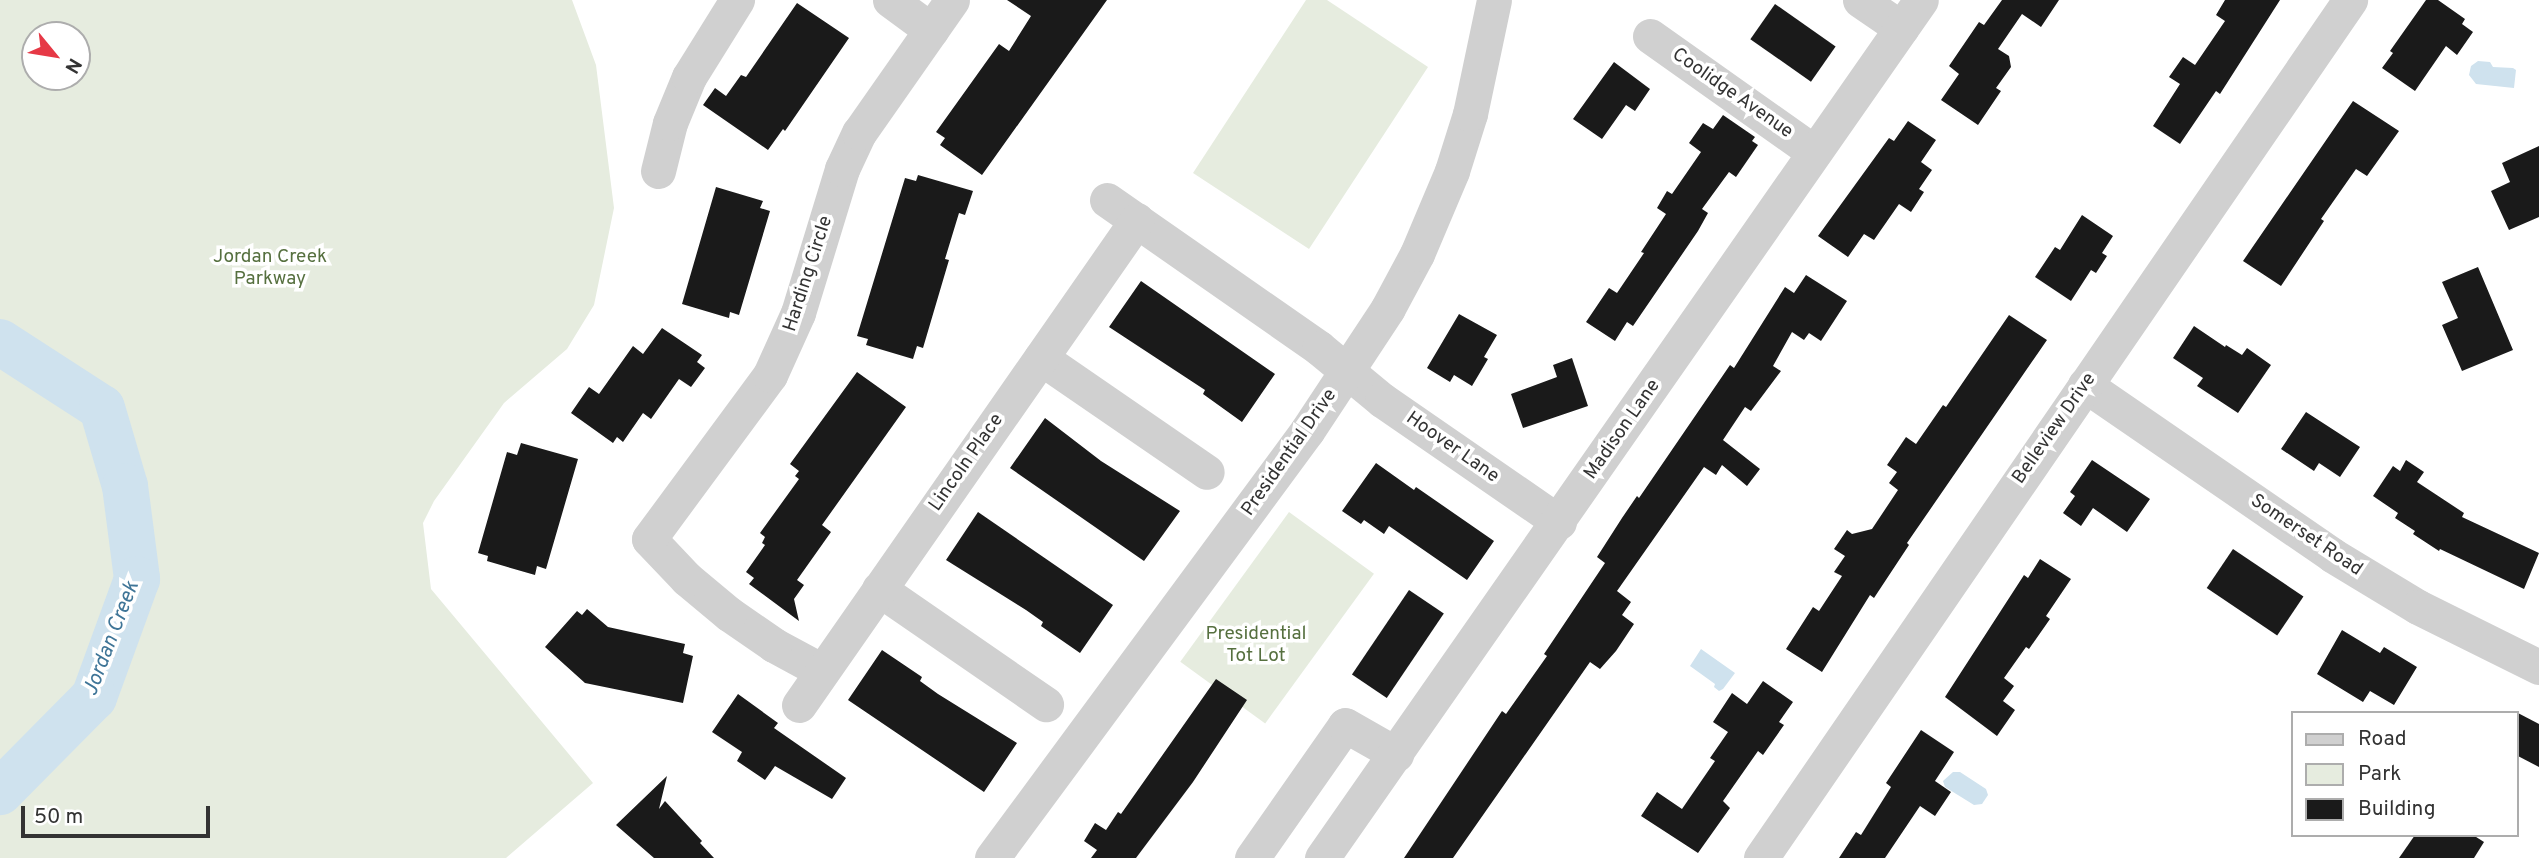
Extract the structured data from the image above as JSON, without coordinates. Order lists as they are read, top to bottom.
{
  "streets": {
    "street": [
      "Coolidge Avenue",
      "Harding Circle",
      "Belleview Drive",
      "Madison Lane",
      "Hoover Lane",
      "Presidential Drive",
      "Lincoln Place",
      "Somerset Road"
    ]
  },
  "crossings": [
    ["Coolidge Avenue", "Madison Lane"],
    ["Harding Circle", "Lincoln Place"],
    ["Belleview Drive", "Somerset Road"],
    ["Madison Lane", "Hoover Lane"],
    ["Hoover Lane", "Presidential Drive"]
  ],
  "water": ["Jordan Creek"],
  "parks": ["Jordan Creek Parkway", "Presidential Tot Lot"],
  "legend": ["Road", "Park", "Building"],
  "scale_bar": "50 m",
  "north": "bottom right"
}
